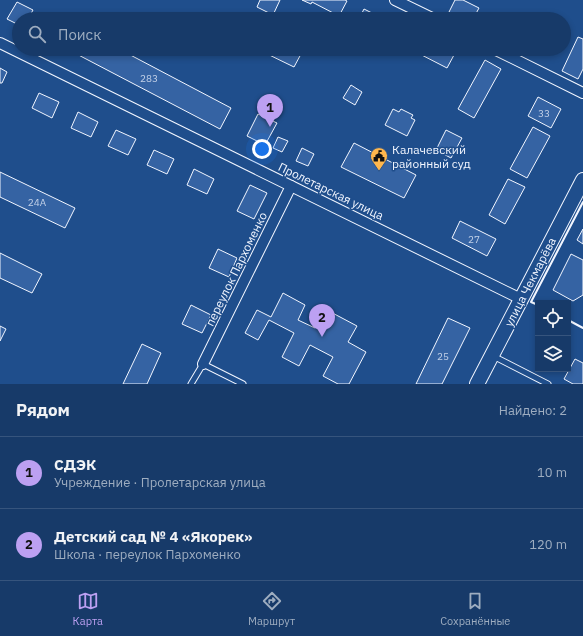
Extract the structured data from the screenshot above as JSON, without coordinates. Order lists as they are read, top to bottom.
{
  "streets": {
    "street": ["Пролетарская улица", "переулок Пархоменко", "улица Чекмарёва"]
  },
  "crossings": [
    ["Пролетарская улица", "переулок Пархоменко"],
    ["Пролетарская улица", "улица Чекмарёва"]
  ],
  "places": {
    "public building": ["Калачевский районный суд"]
  },
  "house_numbers": [
    "283",
    "33",
    "24А",
    "27",
    "25"
  ],
  "page": {
    "search": "Поиск",
    "pins": ["1", "2"],
    "heading": ["Рядом", "Найдено: 2"],
    "list": [
      {
        "mark": "1",
        "name": "СДЭК",
        "note": "Учреждение · Пролетарская улица",
        "value": "10 m"
      },
      {
        "mark": "2",
        "name": "Детский сад № 4 «Якорек»",
        "note": "Школа · переулок Пархоменко",
        "value": "120 m"
      }
    ],
    "nav": ["Карта", "Маршрут", "Сохранённые"]
  }
}
